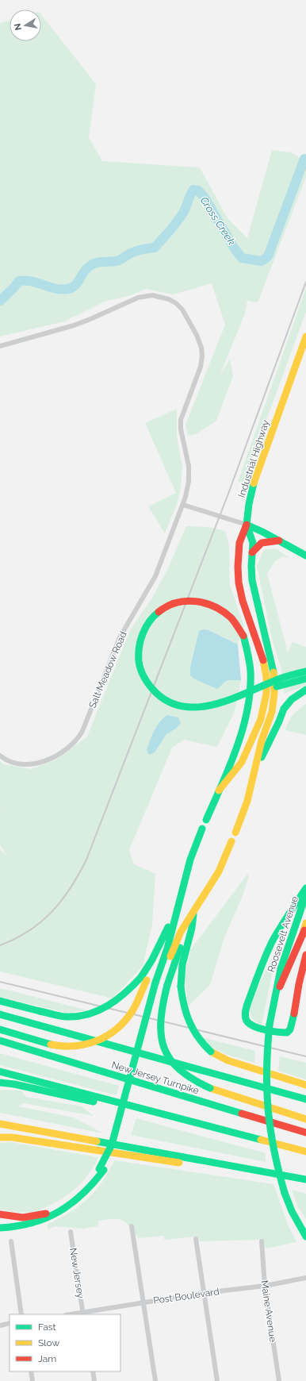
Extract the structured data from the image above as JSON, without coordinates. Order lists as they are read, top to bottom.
{
  "streets": {
    "main road": ["Industrial Highway", "Roosevelt Avenue", "New Jersey Turnpike"],
    "street": [
      "Salt Meadow Road",
      "New Jersey",
      "Post Boulevard",
      "Maine Avenue"
    ]
  },
  "crossings": [
    ["New Jersey", "Post Boulevard"],
    ["Post Boulevard", "Maine Avenue"]
  ],
  "water": ["Cross Creek"],
  "legend": ["Fast", "Slow", "Jam"],
  "north": "left"
}
